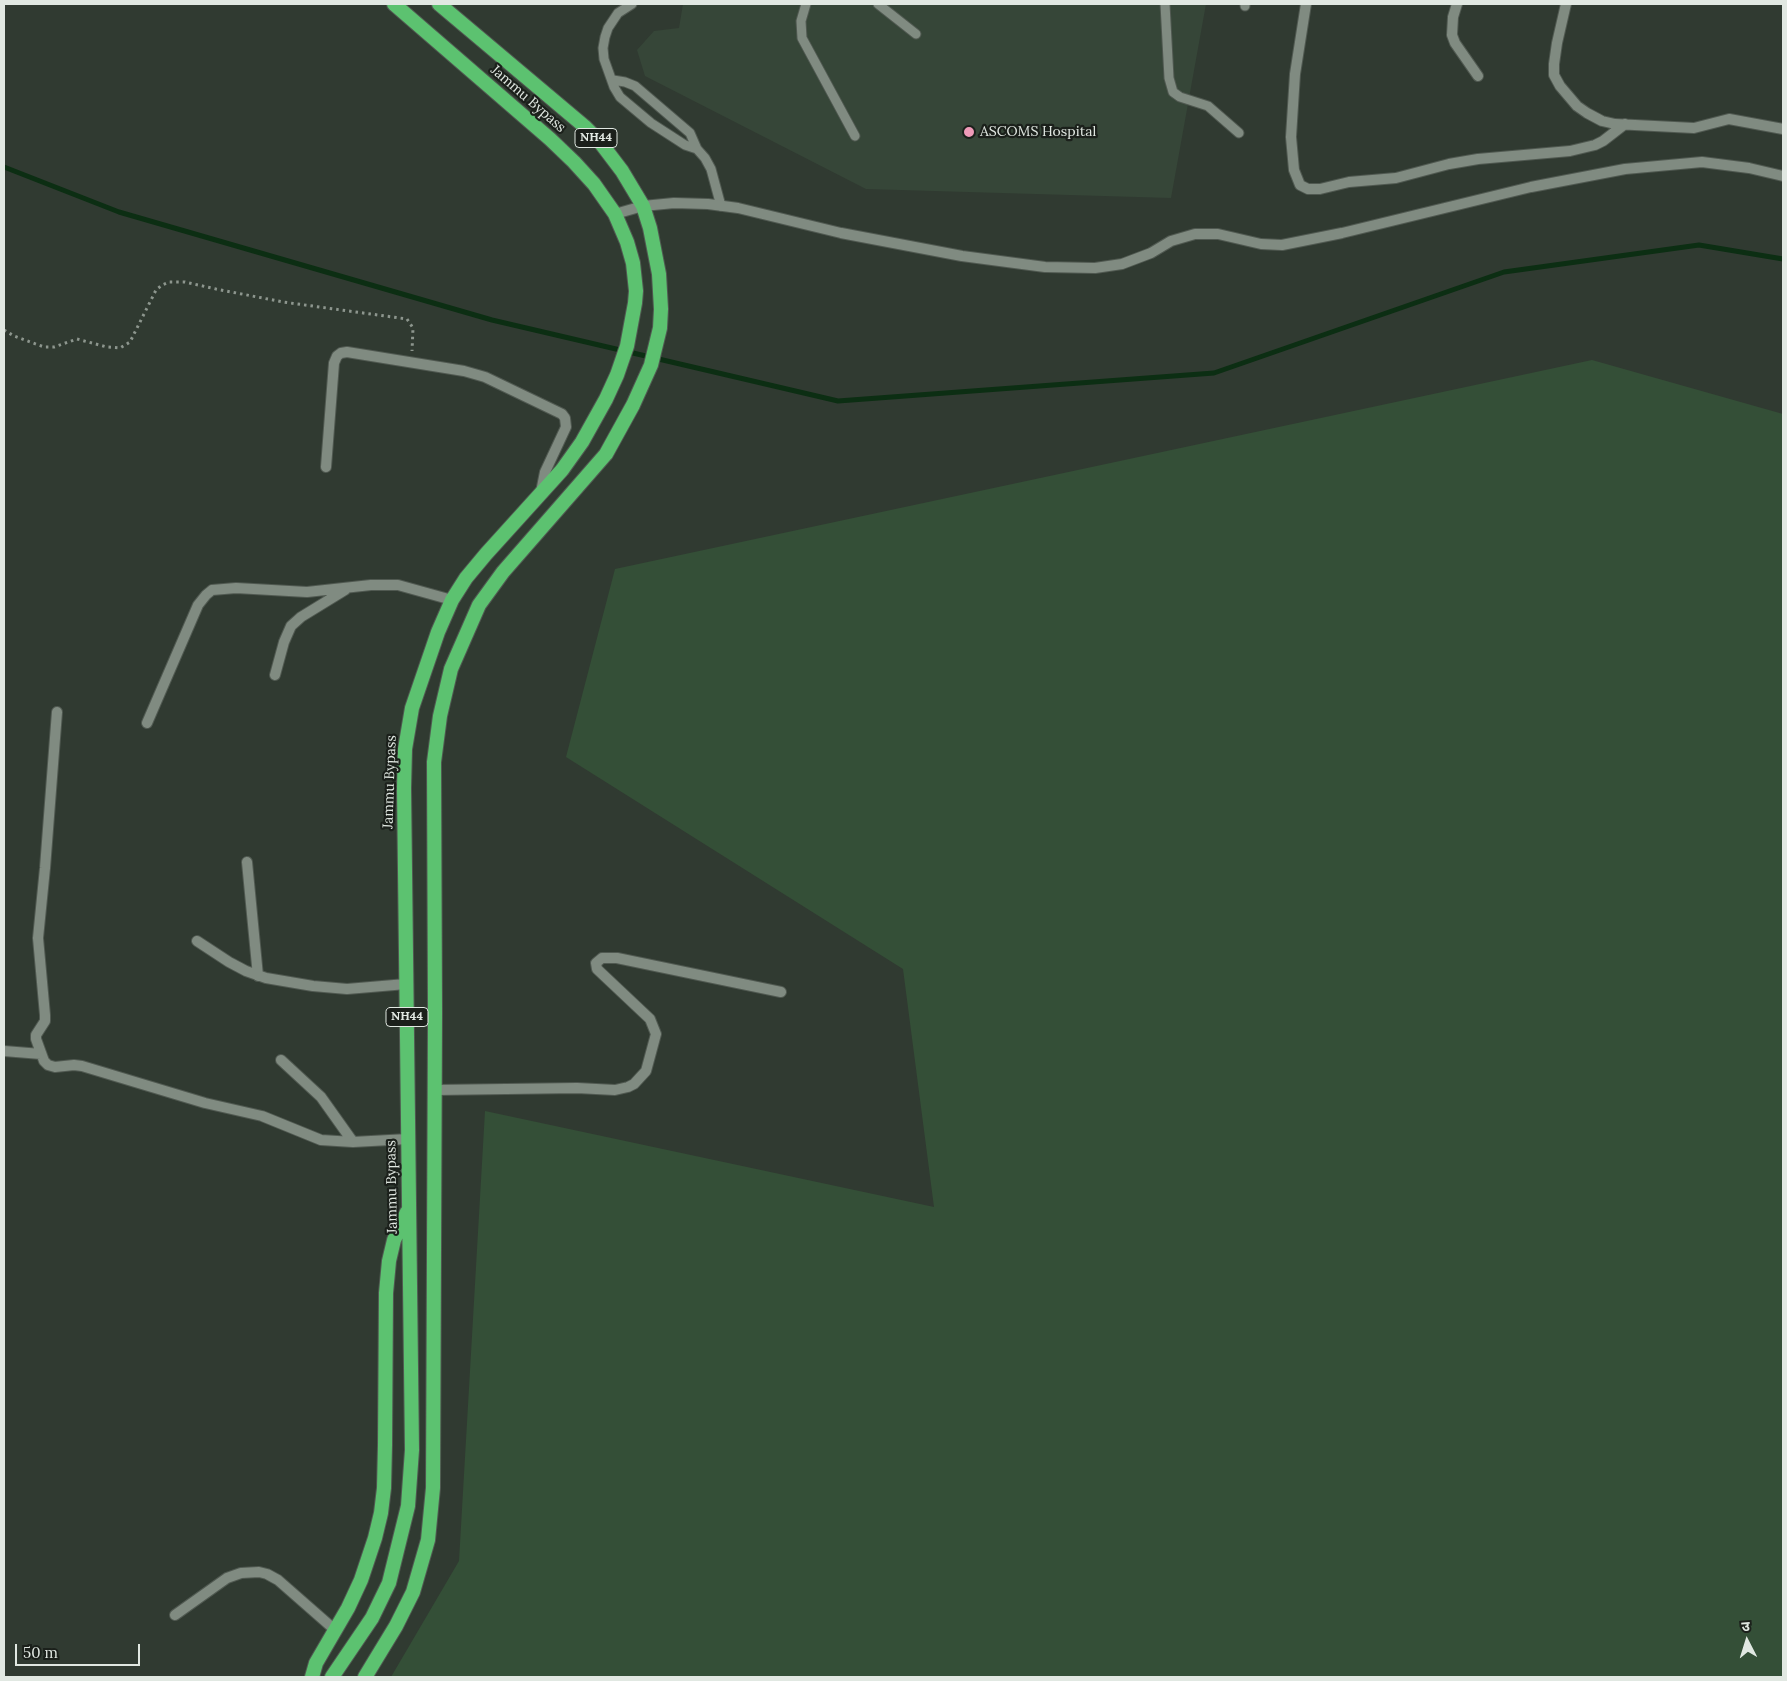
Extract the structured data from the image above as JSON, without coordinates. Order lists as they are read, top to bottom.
{
  "streets": {
    "highway": ["Jammu Bypass", "NH44"]
  },
  "places": ["ASCOMS Hospital"],
  "scale_bar": "50 m",
  "north": "top"
}
